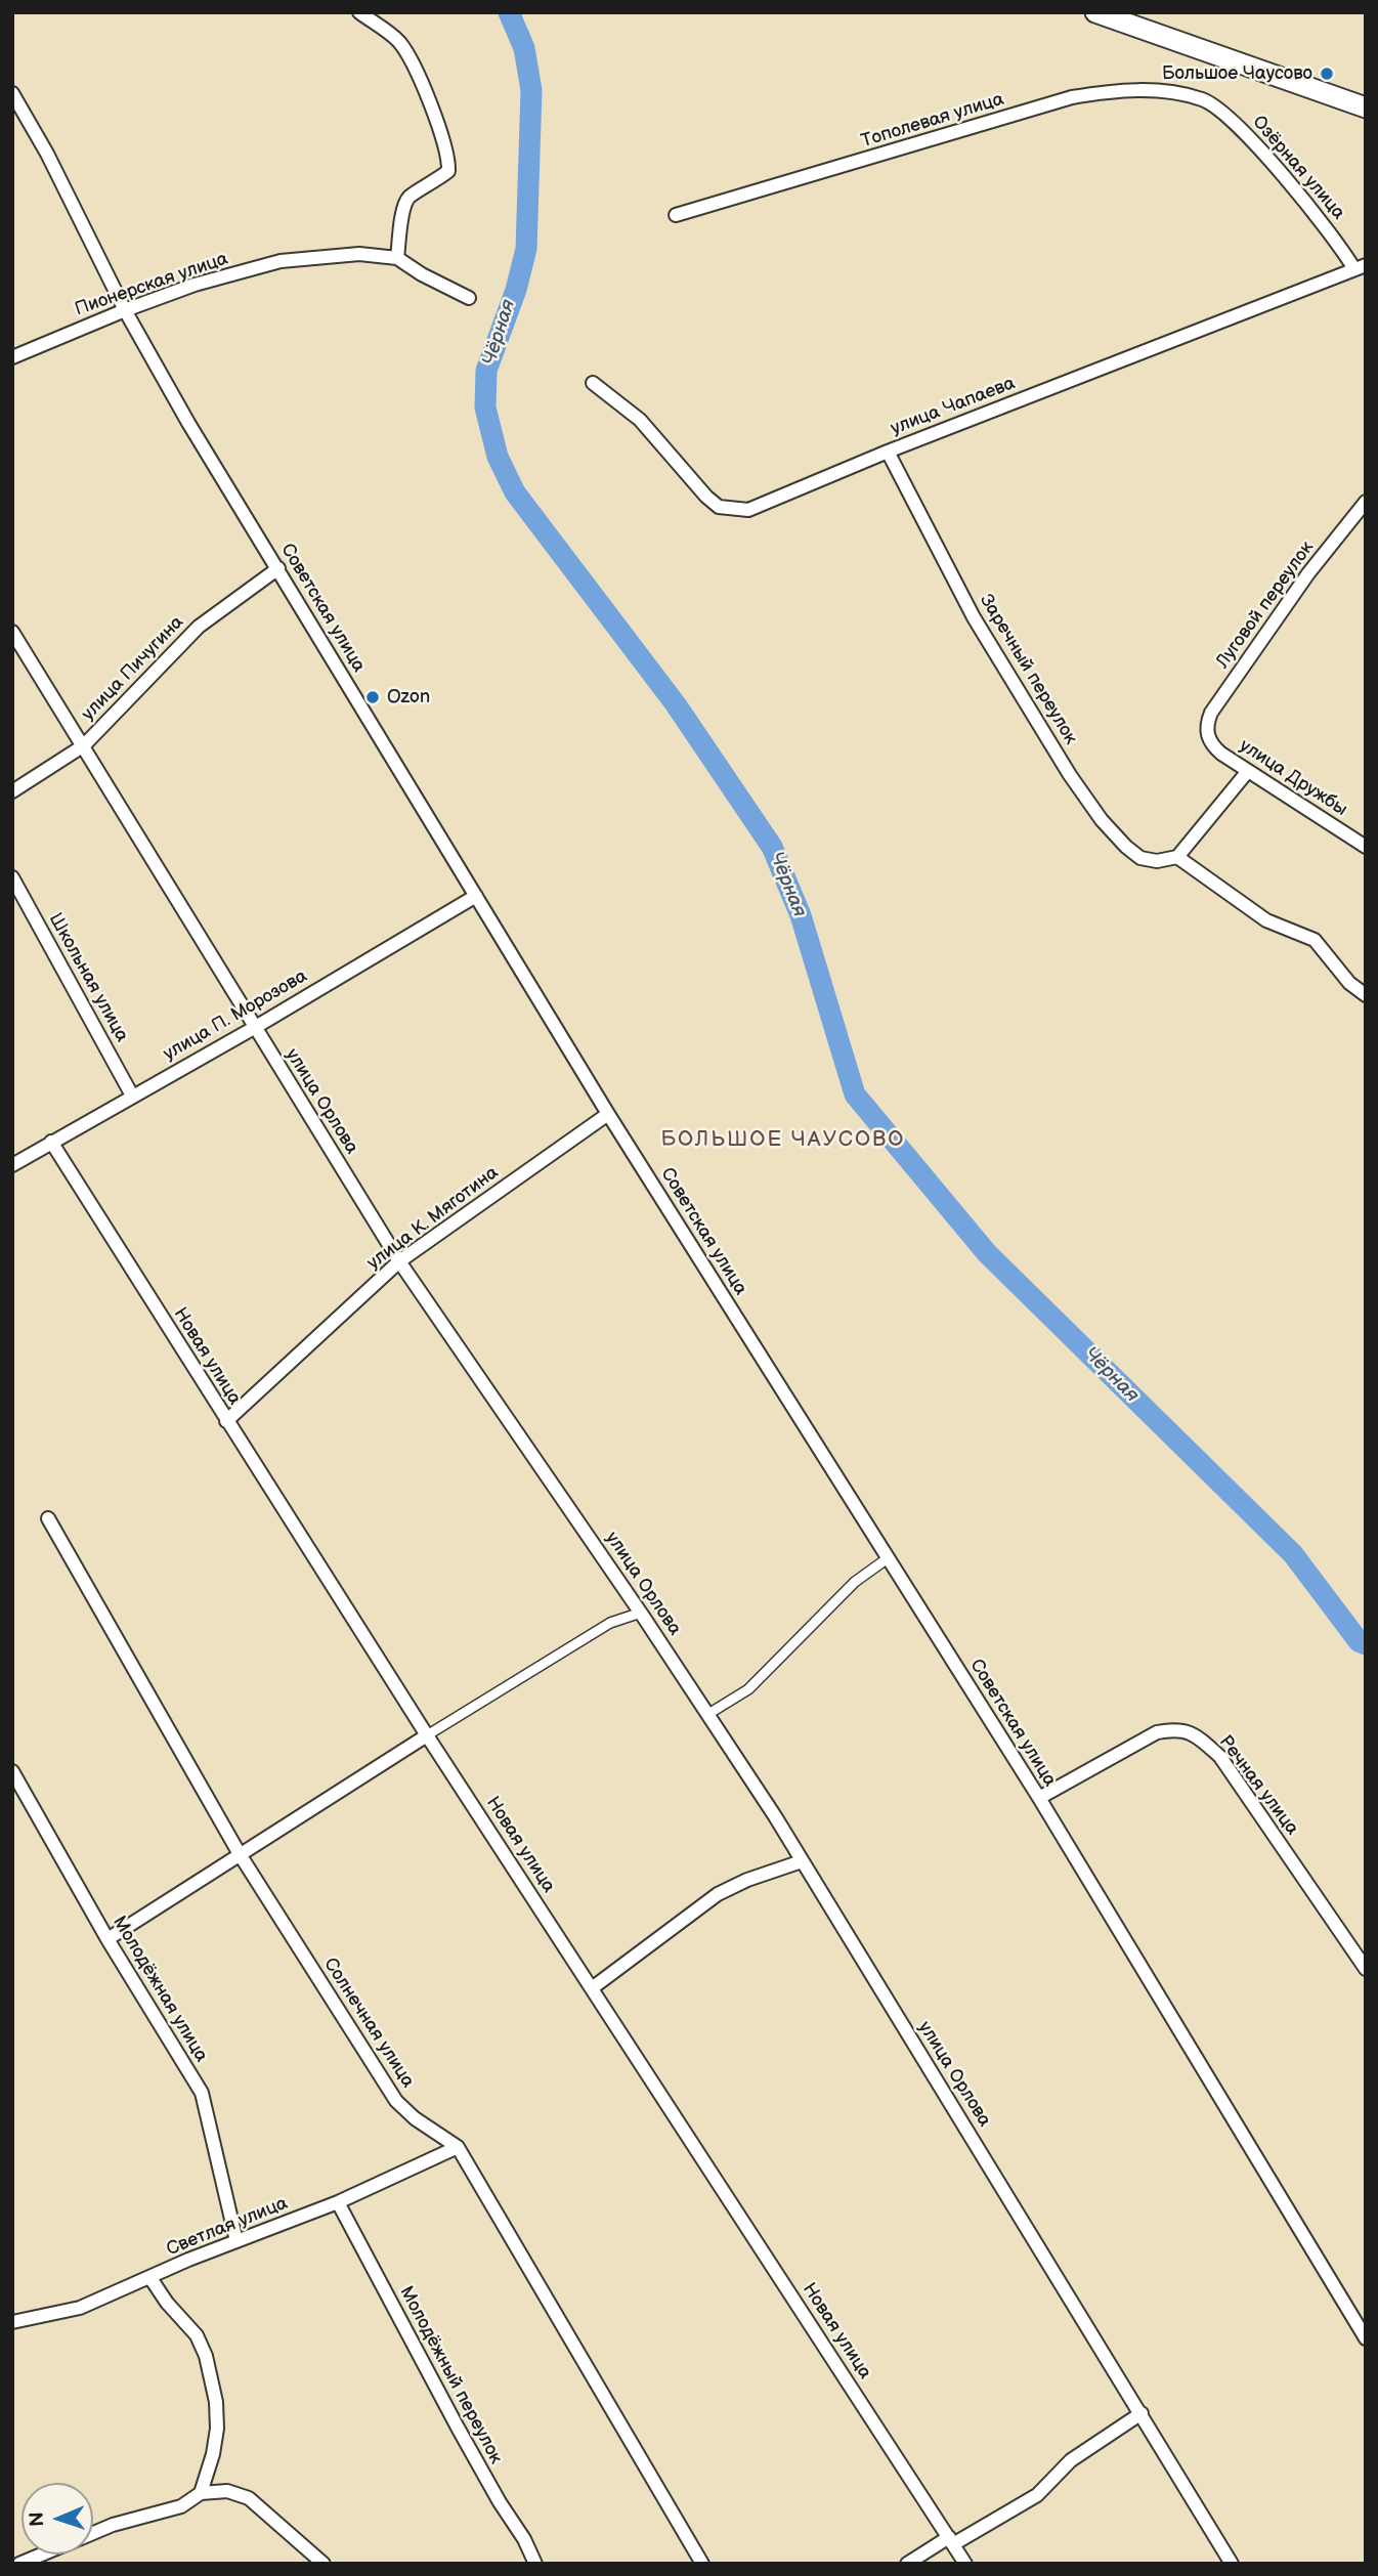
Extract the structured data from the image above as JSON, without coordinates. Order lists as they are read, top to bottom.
{
  "streets": {
    "street": [
      "Тополевая улица",
      "Озёрная улица",
      "Пионерская улица",
      "улица Чапаева",
      "Луговой переулок",
      "Советская улица",
      "улица Пичугина",
      "Заречный переулок",
      "улица Дружбы",
      "Школьная улица",
      "улица П. Морозова",
      "улица Орлова",
      "улица К. Мяготина",
      "Новая улица",
      "Речная улица",
      "Молодёжная улица",
      "Солнечная улица",
      "Светлая улица",
      "Молодёжный переулок"
    ]
  },
  "crossings": [
    ["Тополевая улица", "Озёрная улица"],
    ["Озёрная улица", "улица Чапаева"],
    ["Пионерская улица", "Советская улица"],
    ["улица Чапаева", "Заречный переулок"],
    ["Луговой переулок", "улица Дружбы"],
    ["Советская улица", "улица Пичугина"],
    ["Советская улица", "улица П. Морозова"],
    ["Советская улица", "улица К. Мяготина"],
    ["Советская улица", "Речная улица"],
    ["улица Пичугина", "улица Орлова"],
    ["Школьная улица", "улица П. Морозова"],
    ["улица П. Морозова", "улица Орлова"],
    ["улица П. Морозова", "Новая улица"],
    ["улица Орлова", "улица К. Мяготина"],
    ["улица К. Мяготина", "Новая улица"],
    ["Молодёжная улица", "Светлая улица"],
    ["Солнечная улица", "Светлая улица"],
    ["Светлая улица", "Молодёжный переулок"]
  ],
  "districts": ["БОЛЬШОЕ ЧАУСОВО"],
  "water": ["Чёрная"],
  "places": ["Большое Чаусово", "Ozon"],
  "north": "left"
}
